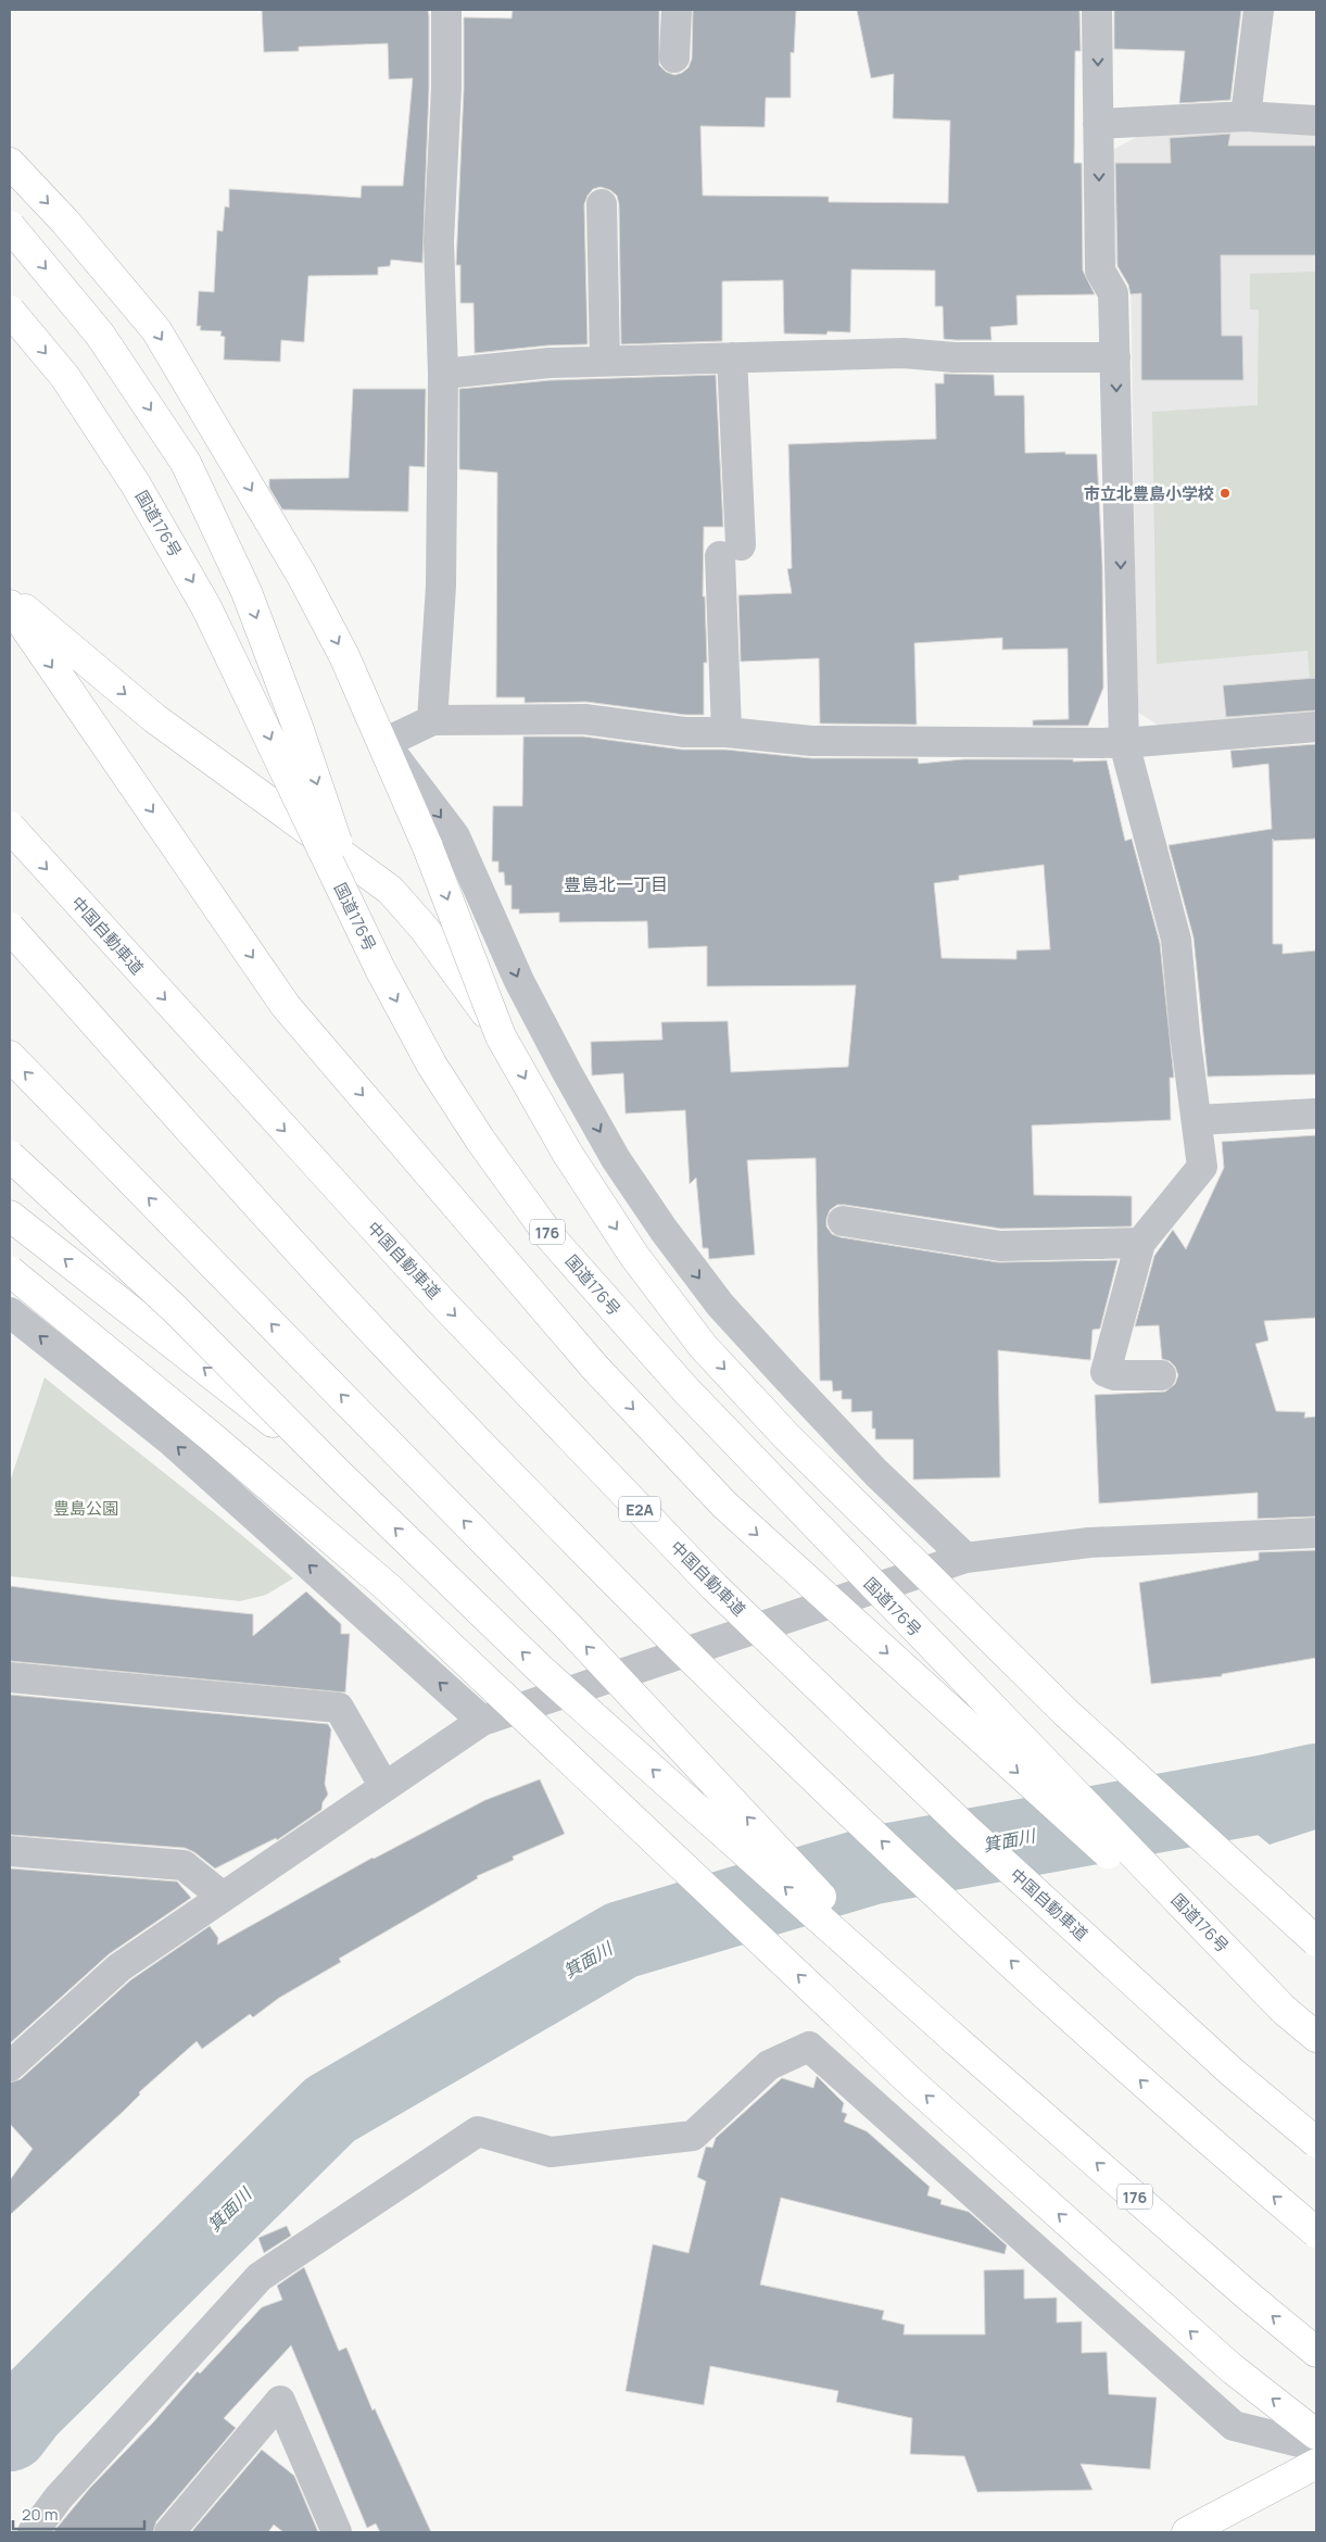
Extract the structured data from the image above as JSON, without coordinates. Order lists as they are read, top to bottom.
{
  "streets": {
    "main road": [
      "国道176号",
      "中国自動車道",
      "176",
      "E2A"
    ]
  },
  "districts": ["豊島北一丁目"],
  "water": ["箕面川"],
  "parks": ["豊島公園"],
  "places": ["市立北豊島小学校"],
  "scale_bar": "20 m"
}
